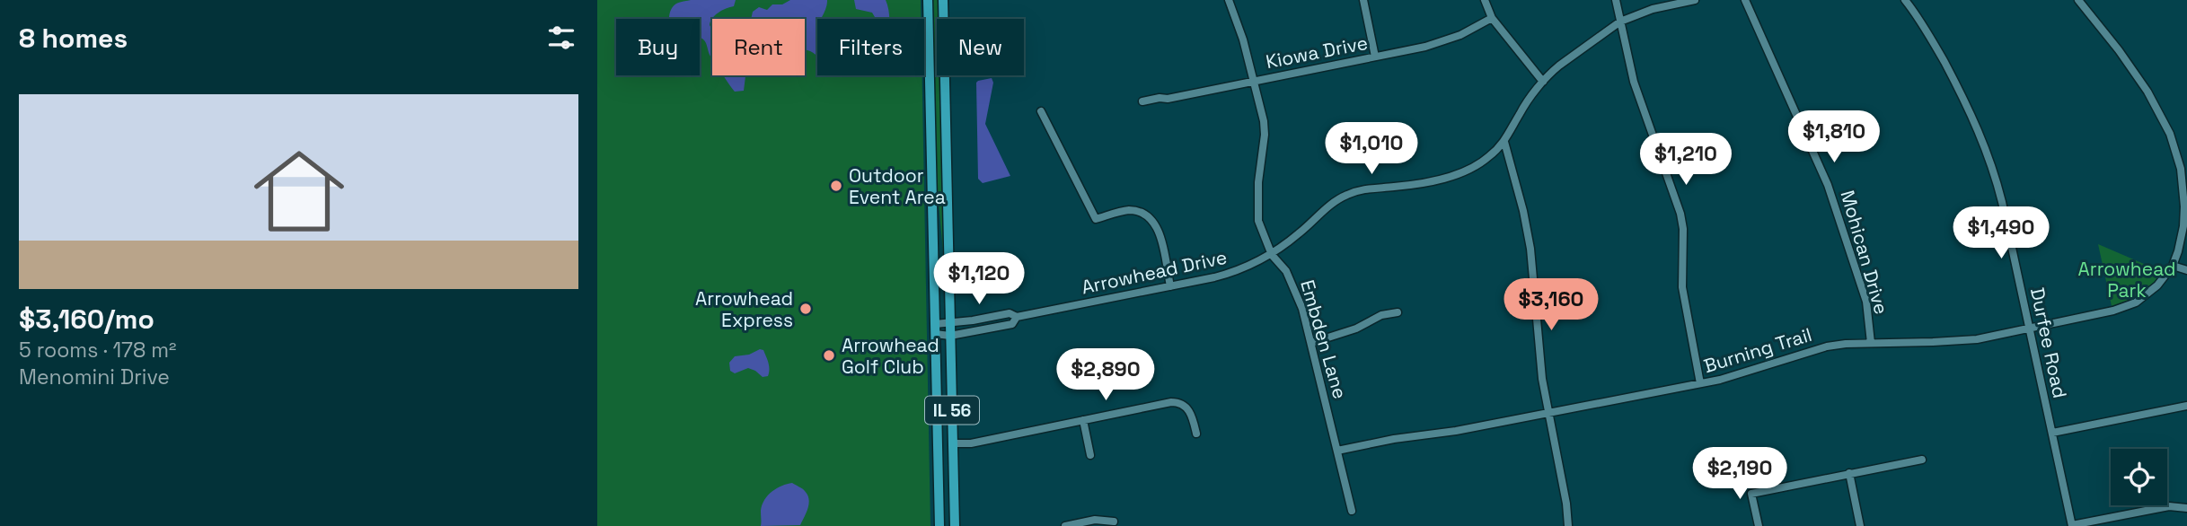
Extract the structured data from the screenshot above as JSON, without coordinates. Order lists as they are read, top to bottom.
{
  "streets": {
    "main road": ["IL 56"],
    "street": [
      "Kiowa Drive",
      "Mohican Drive",
      "Arrowhead Drive",
      "Embden Lane",
      "Durfee Road",
      "Burning Trail"
    ]
  },
  "crossings": [
    ["Kiowa Drive", "Embden Lane"],
    ["Mohican Drive", "Burning Trail"],
    ["Arrowhead Drive", "Embden Lane"],
    ["Arrowhead Drive", "IL 56"],
    ["Embden Lane", "Burning Trail"],
    ["Durfee Road", "Burning Trail"]
  ],
  "parks": ["Arrowhead Park"],
  "places": ["Outdoor Event Area", "Arrowhead Express", "Arrowhead Golf Club"],
  "page": {
    "heading": "8 homes",
    "chip": [
      "Buy",
      "Rent",
      "Filters",
      "New"
    ],
    "list": [
      {
        "name": "$3,160/mo",
        "note": "5 rooms · 178 m² · Menomini Drive"
      }
    ],
    "price": [
      "$1,810",
      "$1,010",
      "$1,210",
      "$1,490",
      "$1,120",
      "$3,160",
      "$2,890",
      "$2,190"
    ]
  }
}
